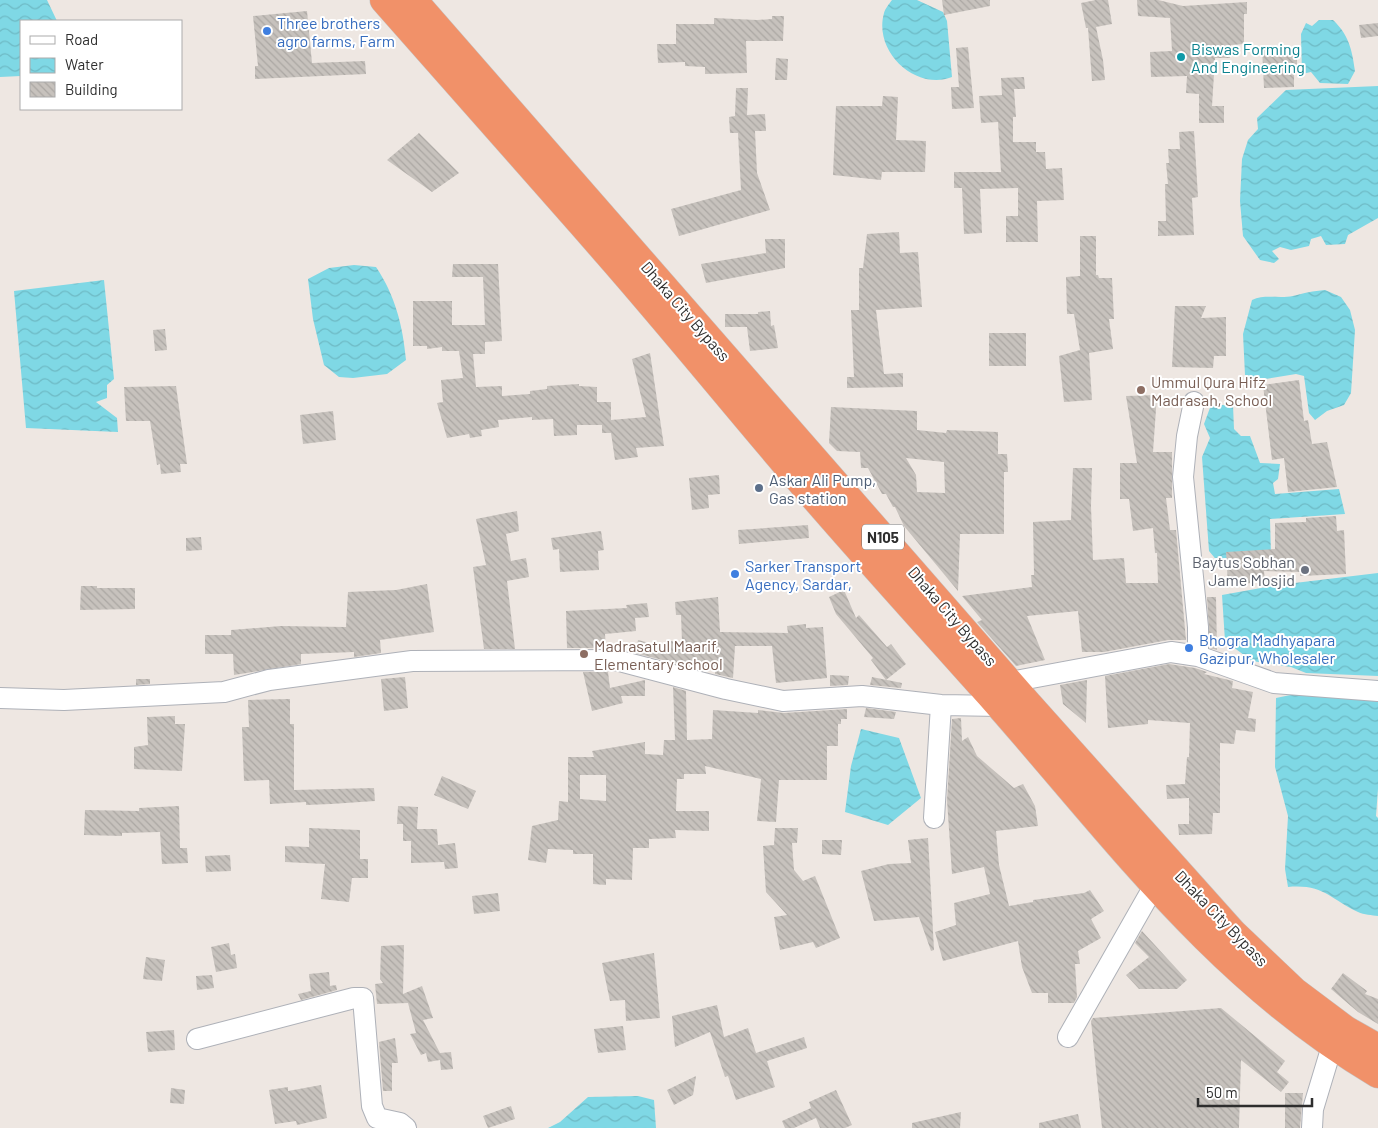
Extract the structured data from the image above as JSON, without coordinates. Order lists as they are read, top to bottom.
{
  "streets": {
    "highway": ["Dhaka City Bypass", "N105"]
  },
  "places": [
    "Three brothers agro farms, Farm",
    "Biswas Forming And Engineering",
    "Ummul Qura Hifz Madrasah, School",
    "Askar Ali Pump, Gas station",
    "Baytus Sobhan Jame Mosjid",
    "Sarker Transport Agency, Sardar,",
    "Bhogra Madhyapara Gazipur, Wholesaler",
    "Madrasatul Maarif, Elementary school"
  ],
  "legend": ["Road", "Water", "Building"],
  "scale_bar": "50 m"
}
